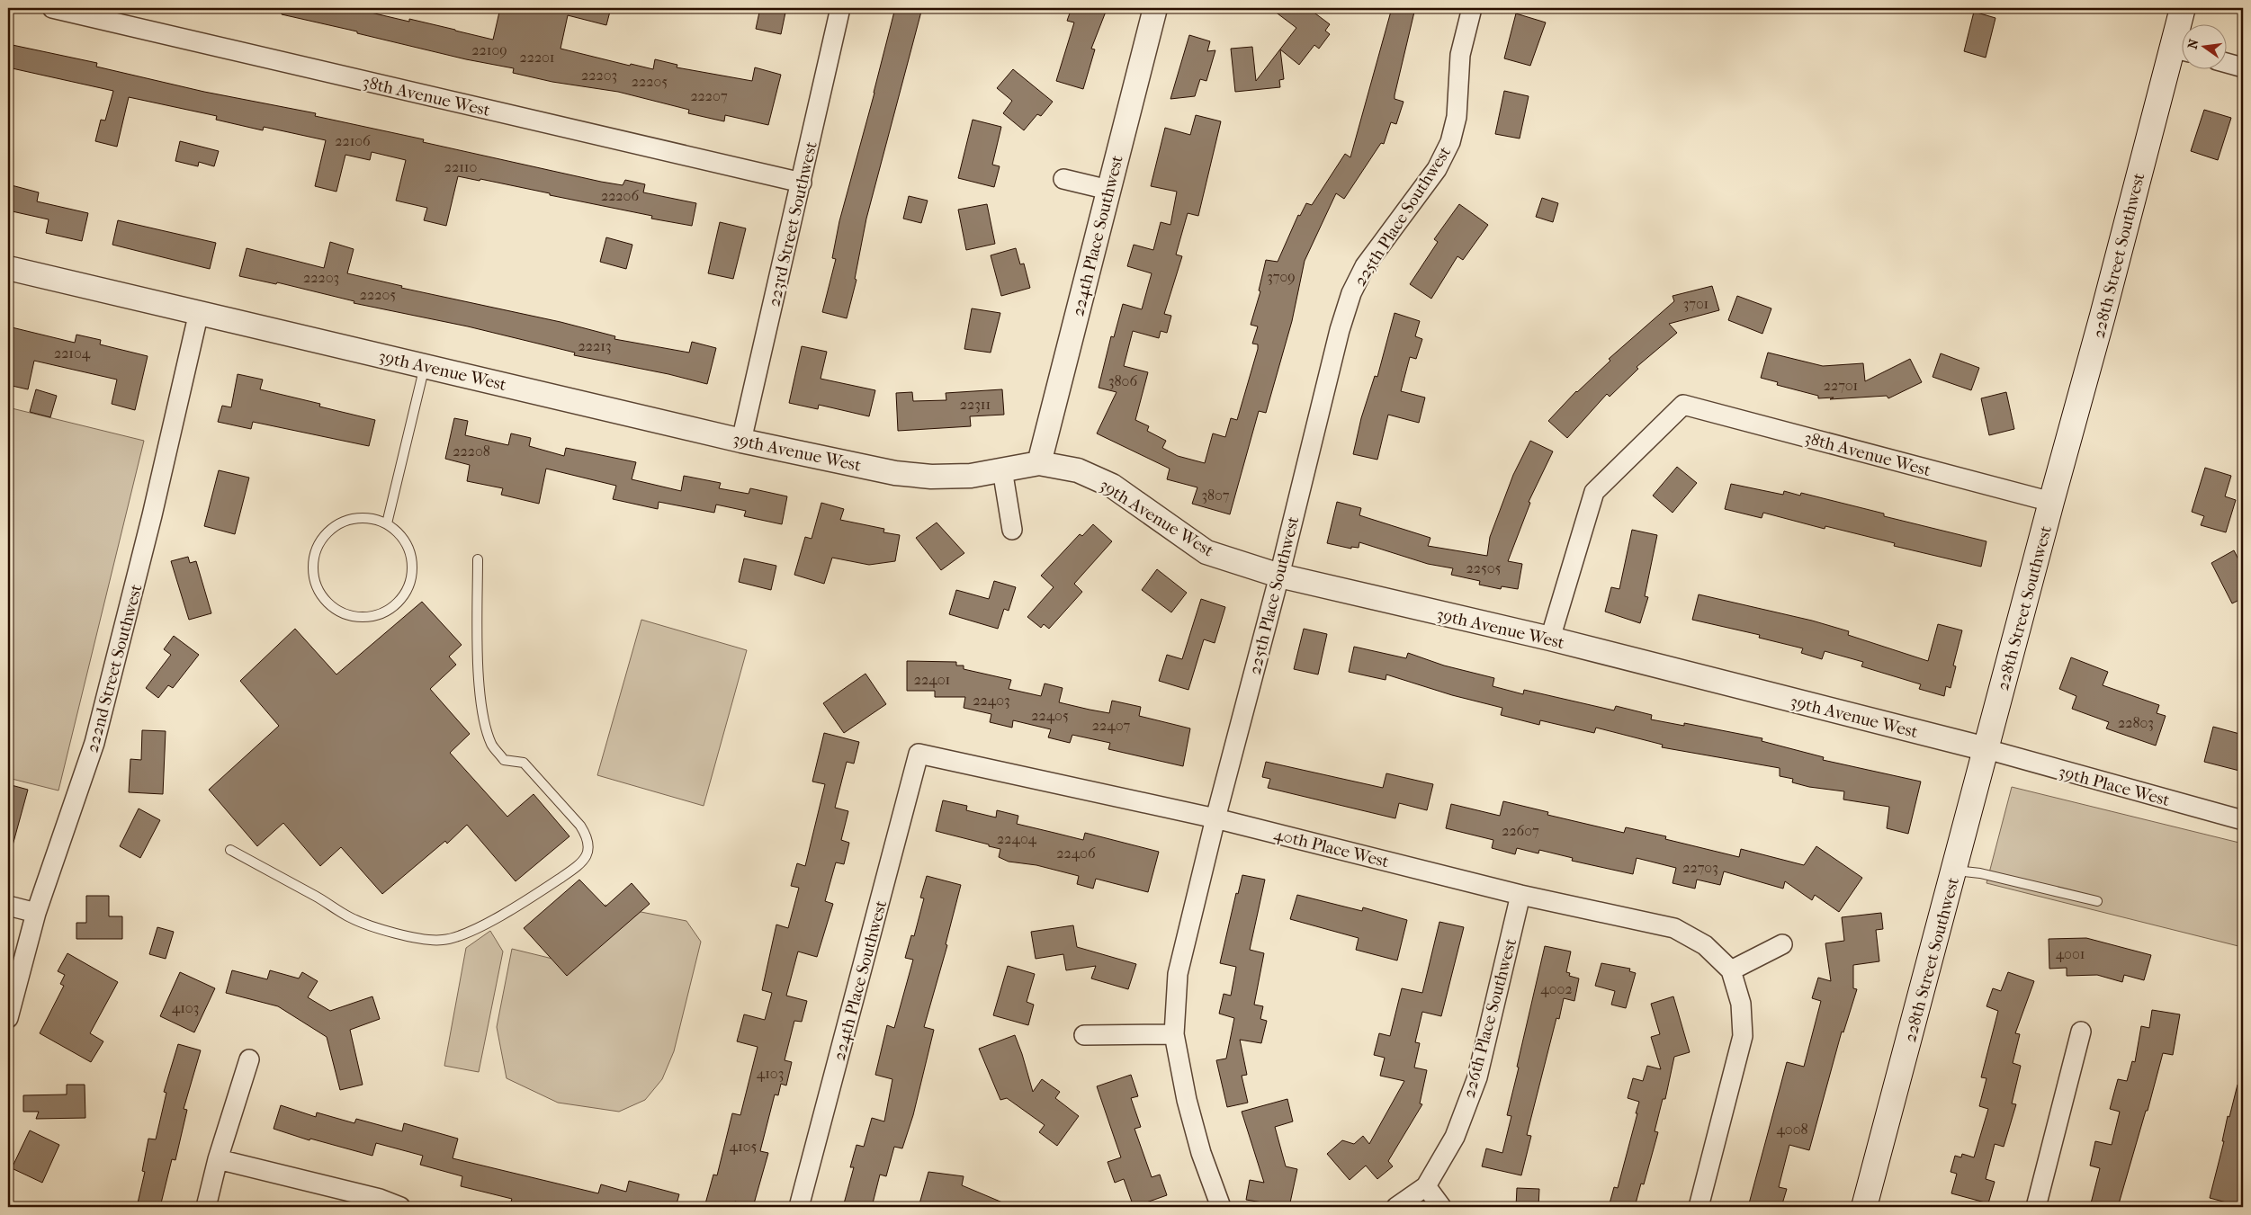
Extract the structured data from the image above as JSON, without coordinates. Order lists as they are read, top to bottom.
{
  "streets": {
    "main road": ["228th Street Southwest"],
    "street": [
      "38th Avenue West",
      "225th Place Southwest",
      "223rd Street Southwest",
      "224th Place Southwest",
      "39th Avenue West",
      "222nd Street Southwest",
      "39th Place West",
      "40th Place West",
      "226th Place Southwest"
    ]
  },
  "crossings": [
    ["38th Avenue West", "223rd Street Southwest"],
    ["38th Avenue West", "228th Street Southwest"],
    ["38th Avenue West", "39th Avenue West"],
    ["225th Place Southwest", "39th Avenue West"],
    ["225th Place Southwest", "40th Place West"],
    ["223rd Street Southwest", "39th Avenue West"],
    ["224th Place Southwest", "39th Avenue West"],
    ["224th Place Southwest", "40th Place West"],
    ["228th Street Southwest", "39th Avenue West"],
    ["228th Street Southwest", "39th Place West"],
    ["39th Avenue West", "222nd Street Southwest"],
    ["39th Avenue West", "39th Place West"],
    ["40th Place West", "226th Place Southwest"]
  ],
  "house_numbers": [
    "22109",
    "22201",
    "22203",
    "22205",
    "22207",
    "22106",
    "22110",
    "22206",
    "3709",
    "22203",
    "22205",
    "3701",
    "22213",
    "22104",
    "3806",
    "22701",
    "22311",
    "22208",
    "3807",
    "22505",
    "22401",
    "22403",
    "22405",
    "22803",
    "22407",
    "22607",
    "22404",
    "22406",
    "22703",
    "4001",
    "4002",
    "4103",
    "4103",
    "4008",
    "4105"
  ],
  "north": "left"
}
